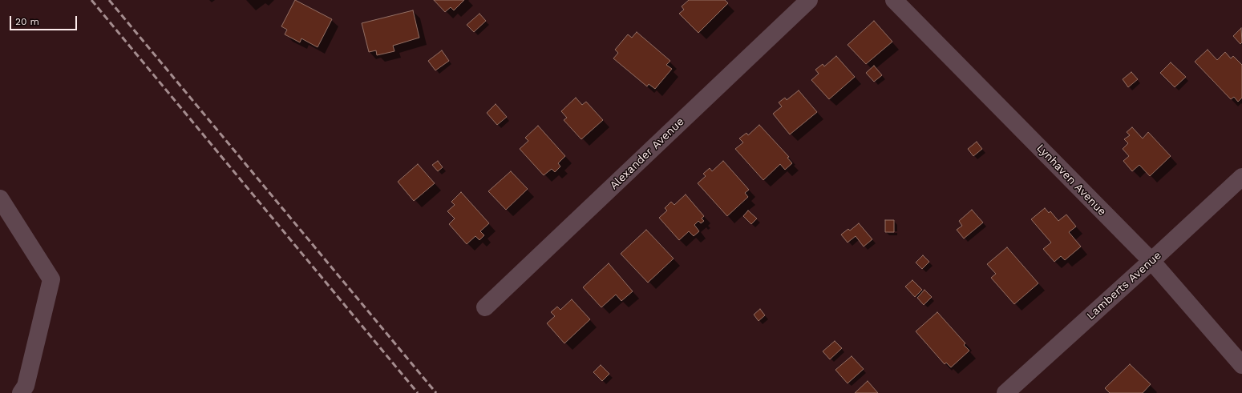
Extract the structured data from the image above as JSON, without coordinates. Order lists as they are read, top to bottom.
{
  "streets": {
    "street": ["Alexander Avenue", "Lynhaven Avenue", "Lamberts Avenue"]
  },
  "crossings": [
    ["Lynhaven Avenue", "Lamberts Avenue"]
  ],
  "scale_bar": "20 m"
}
